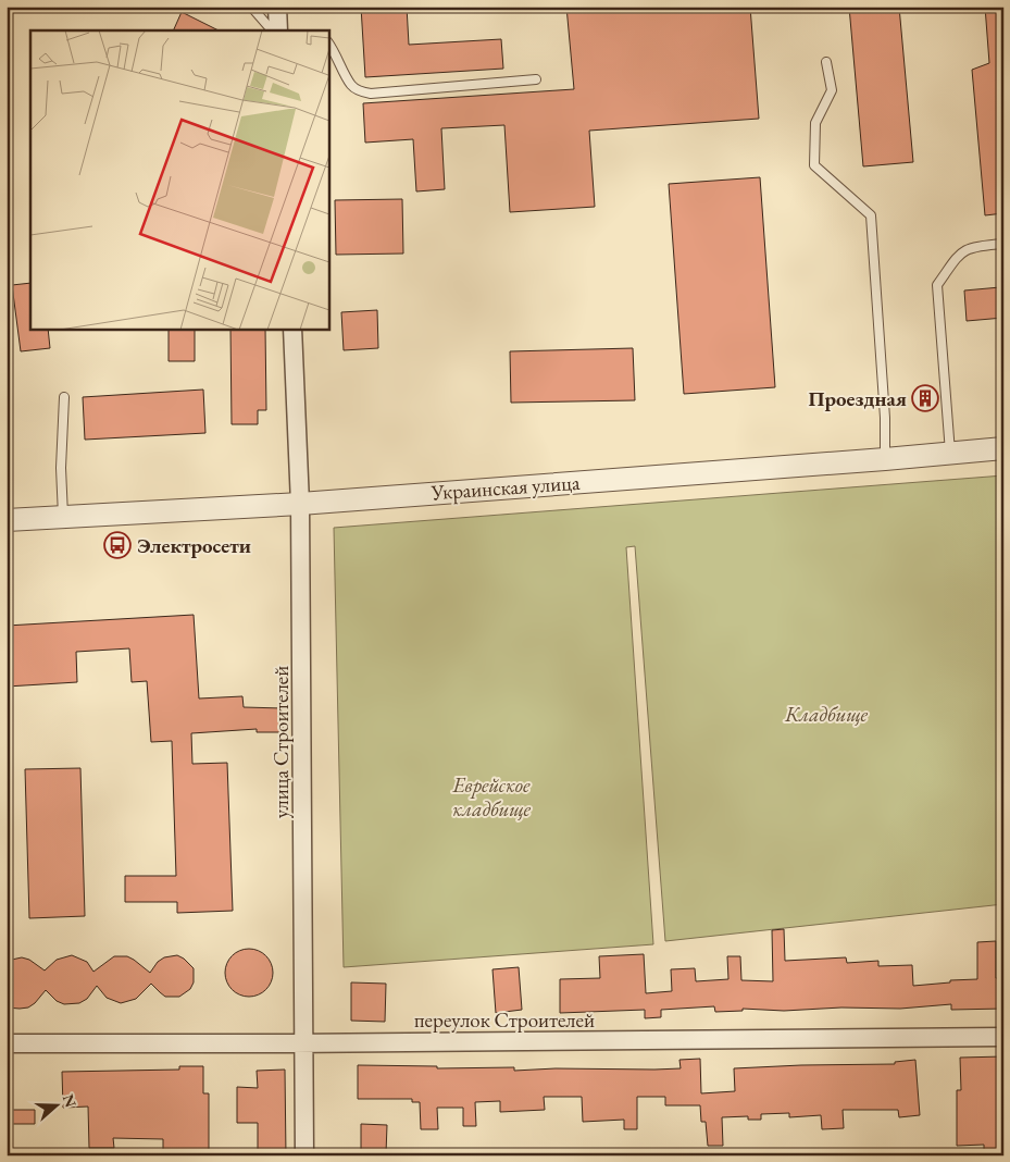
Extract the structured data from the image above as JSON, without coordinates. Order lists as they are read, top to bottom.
{
  "streets": {
    "street": ["Украинская улица", "улица Строителей", "переулок Строителей"]
  },
  "crossings": [
    ["Украинская улица", "улица Строителей"],
    ["улица Строителей", "переулок Строителей"]
  ],
  "parks": ["Кладбище", "Еврейское кладбище"],
  "places": {
    "building": ["Проездная"],
    "bus stop": ["Электросети"]
  },
  "north": "right"
}
